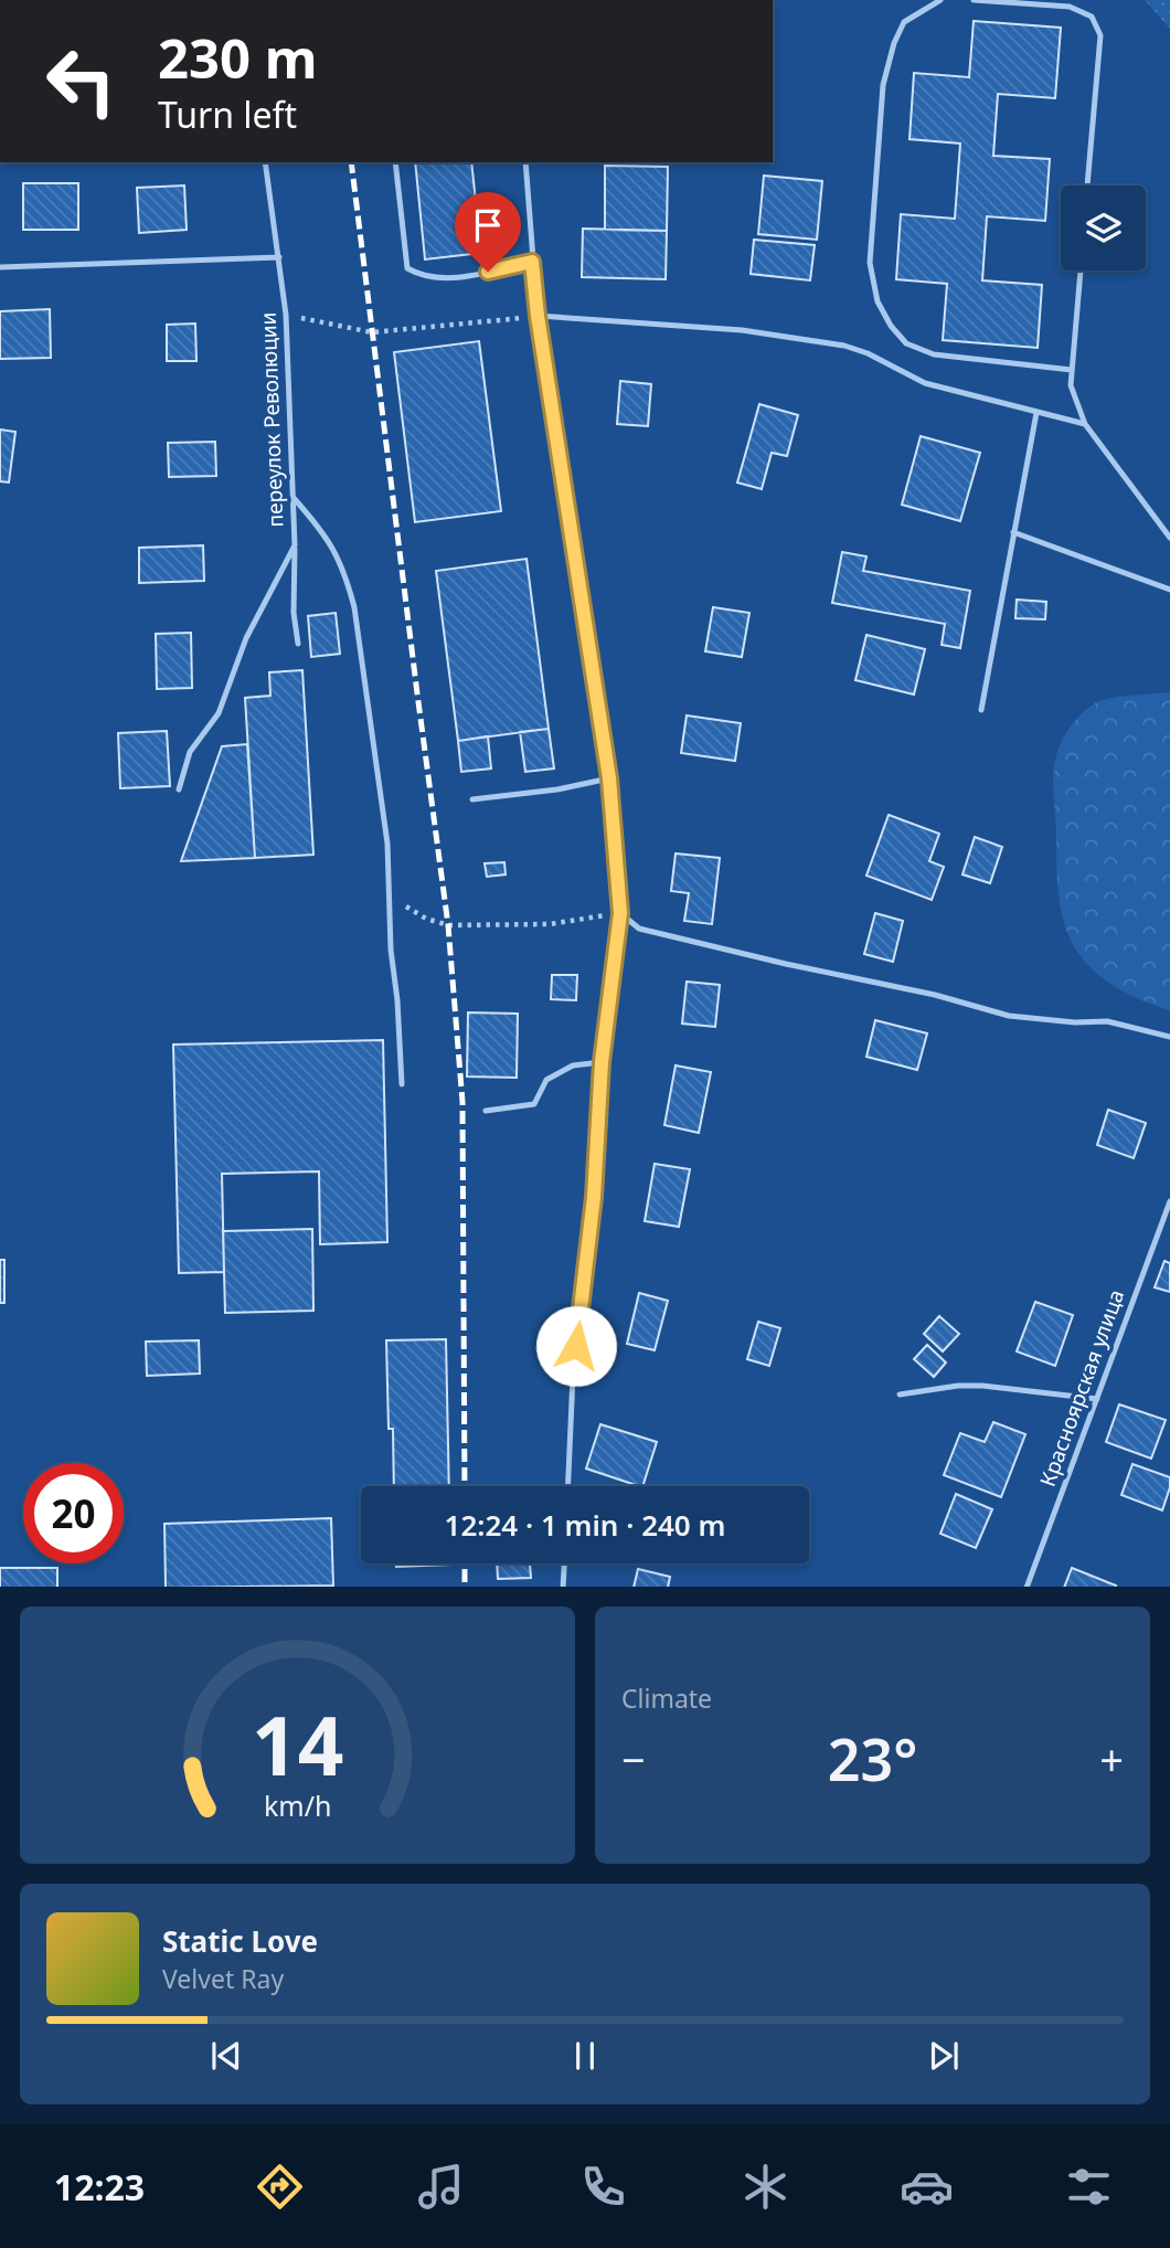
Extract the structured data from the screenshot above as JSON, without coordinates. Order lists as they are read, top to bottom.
{
  "streets": {
    "lane": ["переулок Революции", "Красноярская улица"]
  },
  "page": {
    "turn": ["230 m", "Turn left"],
    "limit": "20",
    "trip": "12:24 · 1 min · 240 m",
    "tile": "Climate",
    "heat": ["−", "23°", "+"],
    "song": ["Static Love", "Velvet Ray"],
    "tabs": "12:23",
    "gauge": ["14", "km/h"]
  }
}
